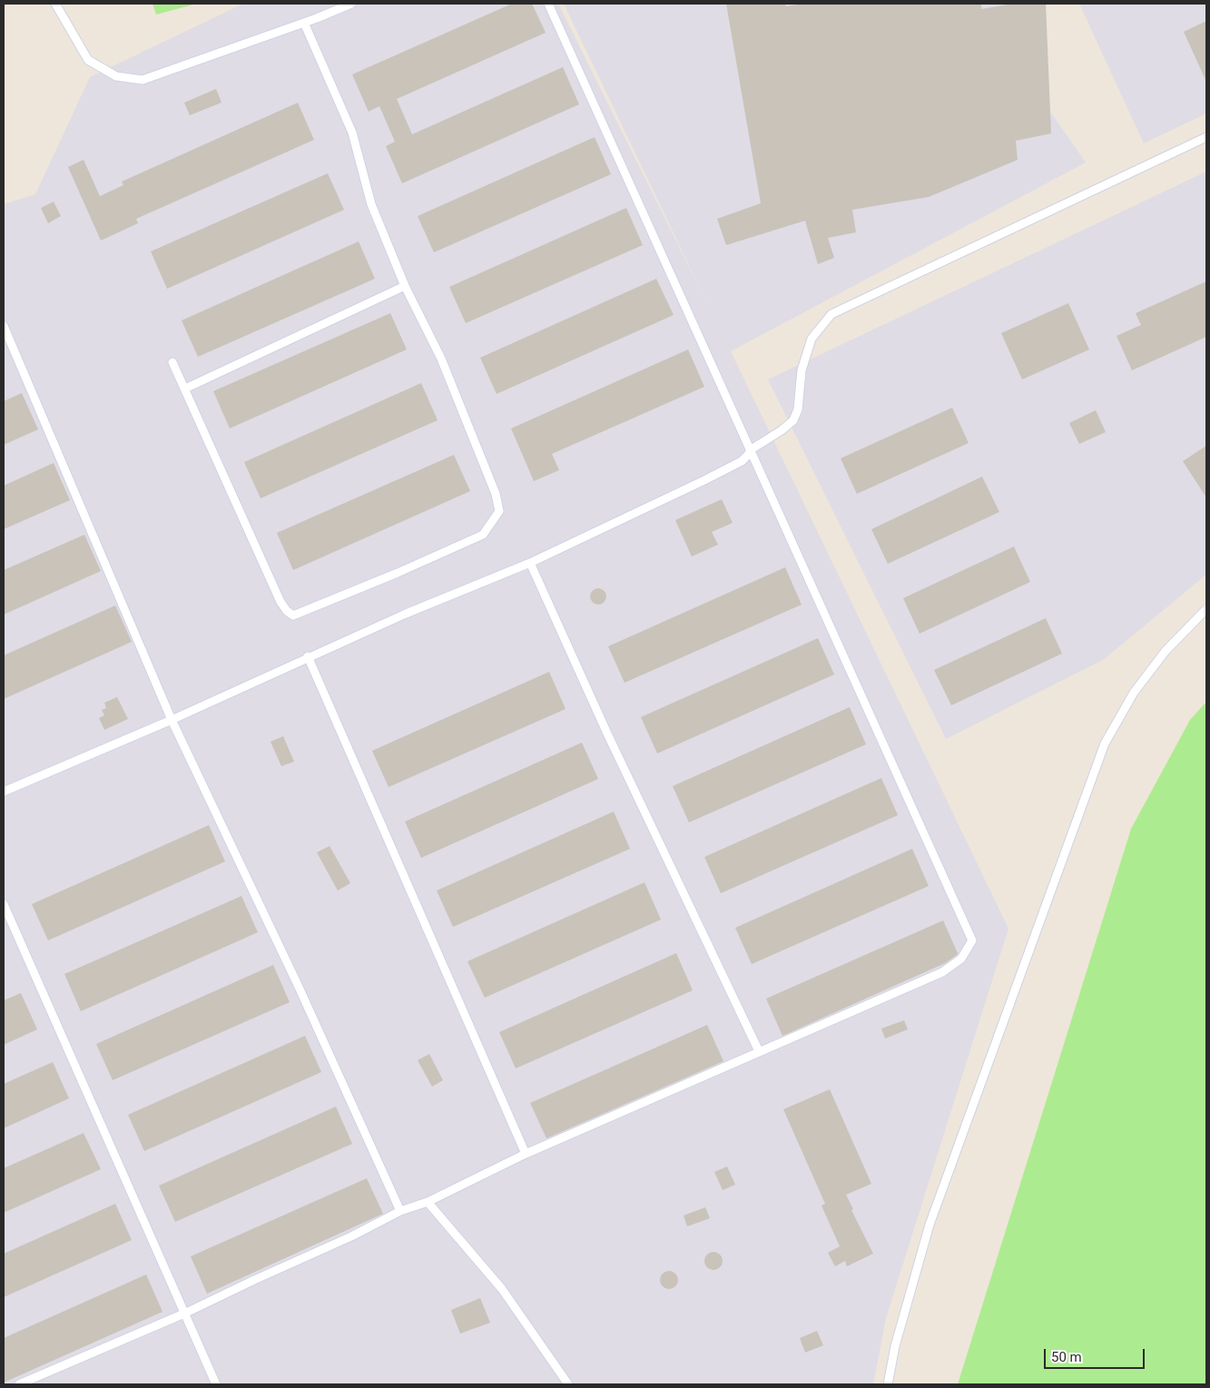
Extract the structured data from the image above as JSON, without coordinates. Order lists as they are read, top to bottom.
{
  "scale_bar": "50 m"
}
